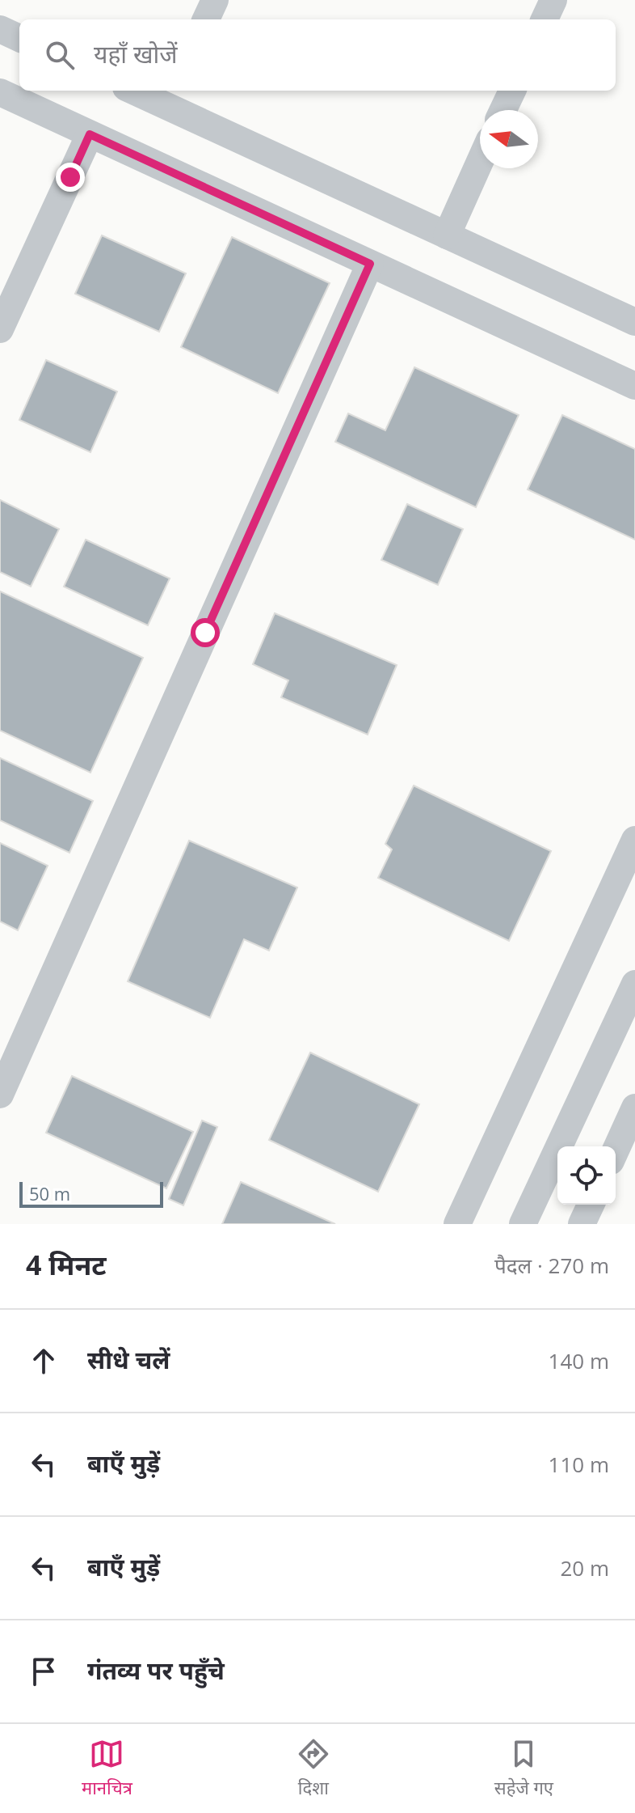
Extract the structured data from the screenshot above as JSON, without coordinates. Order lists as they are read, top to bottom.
{
  "scale_bar": "50 m",
  "north": "left",
  "page": {
    "search": "यहाँ खोजें",
    "scale": "50 m",
    "heading": ["4 मिनट", "पैदल · 270 m"],
    "list": [
      ["सीधे चलें", "140 m"],
      ["बाएँ मुड़ें", "110 m"],
      ["बाएँ मुड़ें", "20 m"],
      "गंतव्य पर पहुँचे"
    ],
    "nav": ["मानचित्र", "दिशा", "सहेजे गए"]
  }
}
